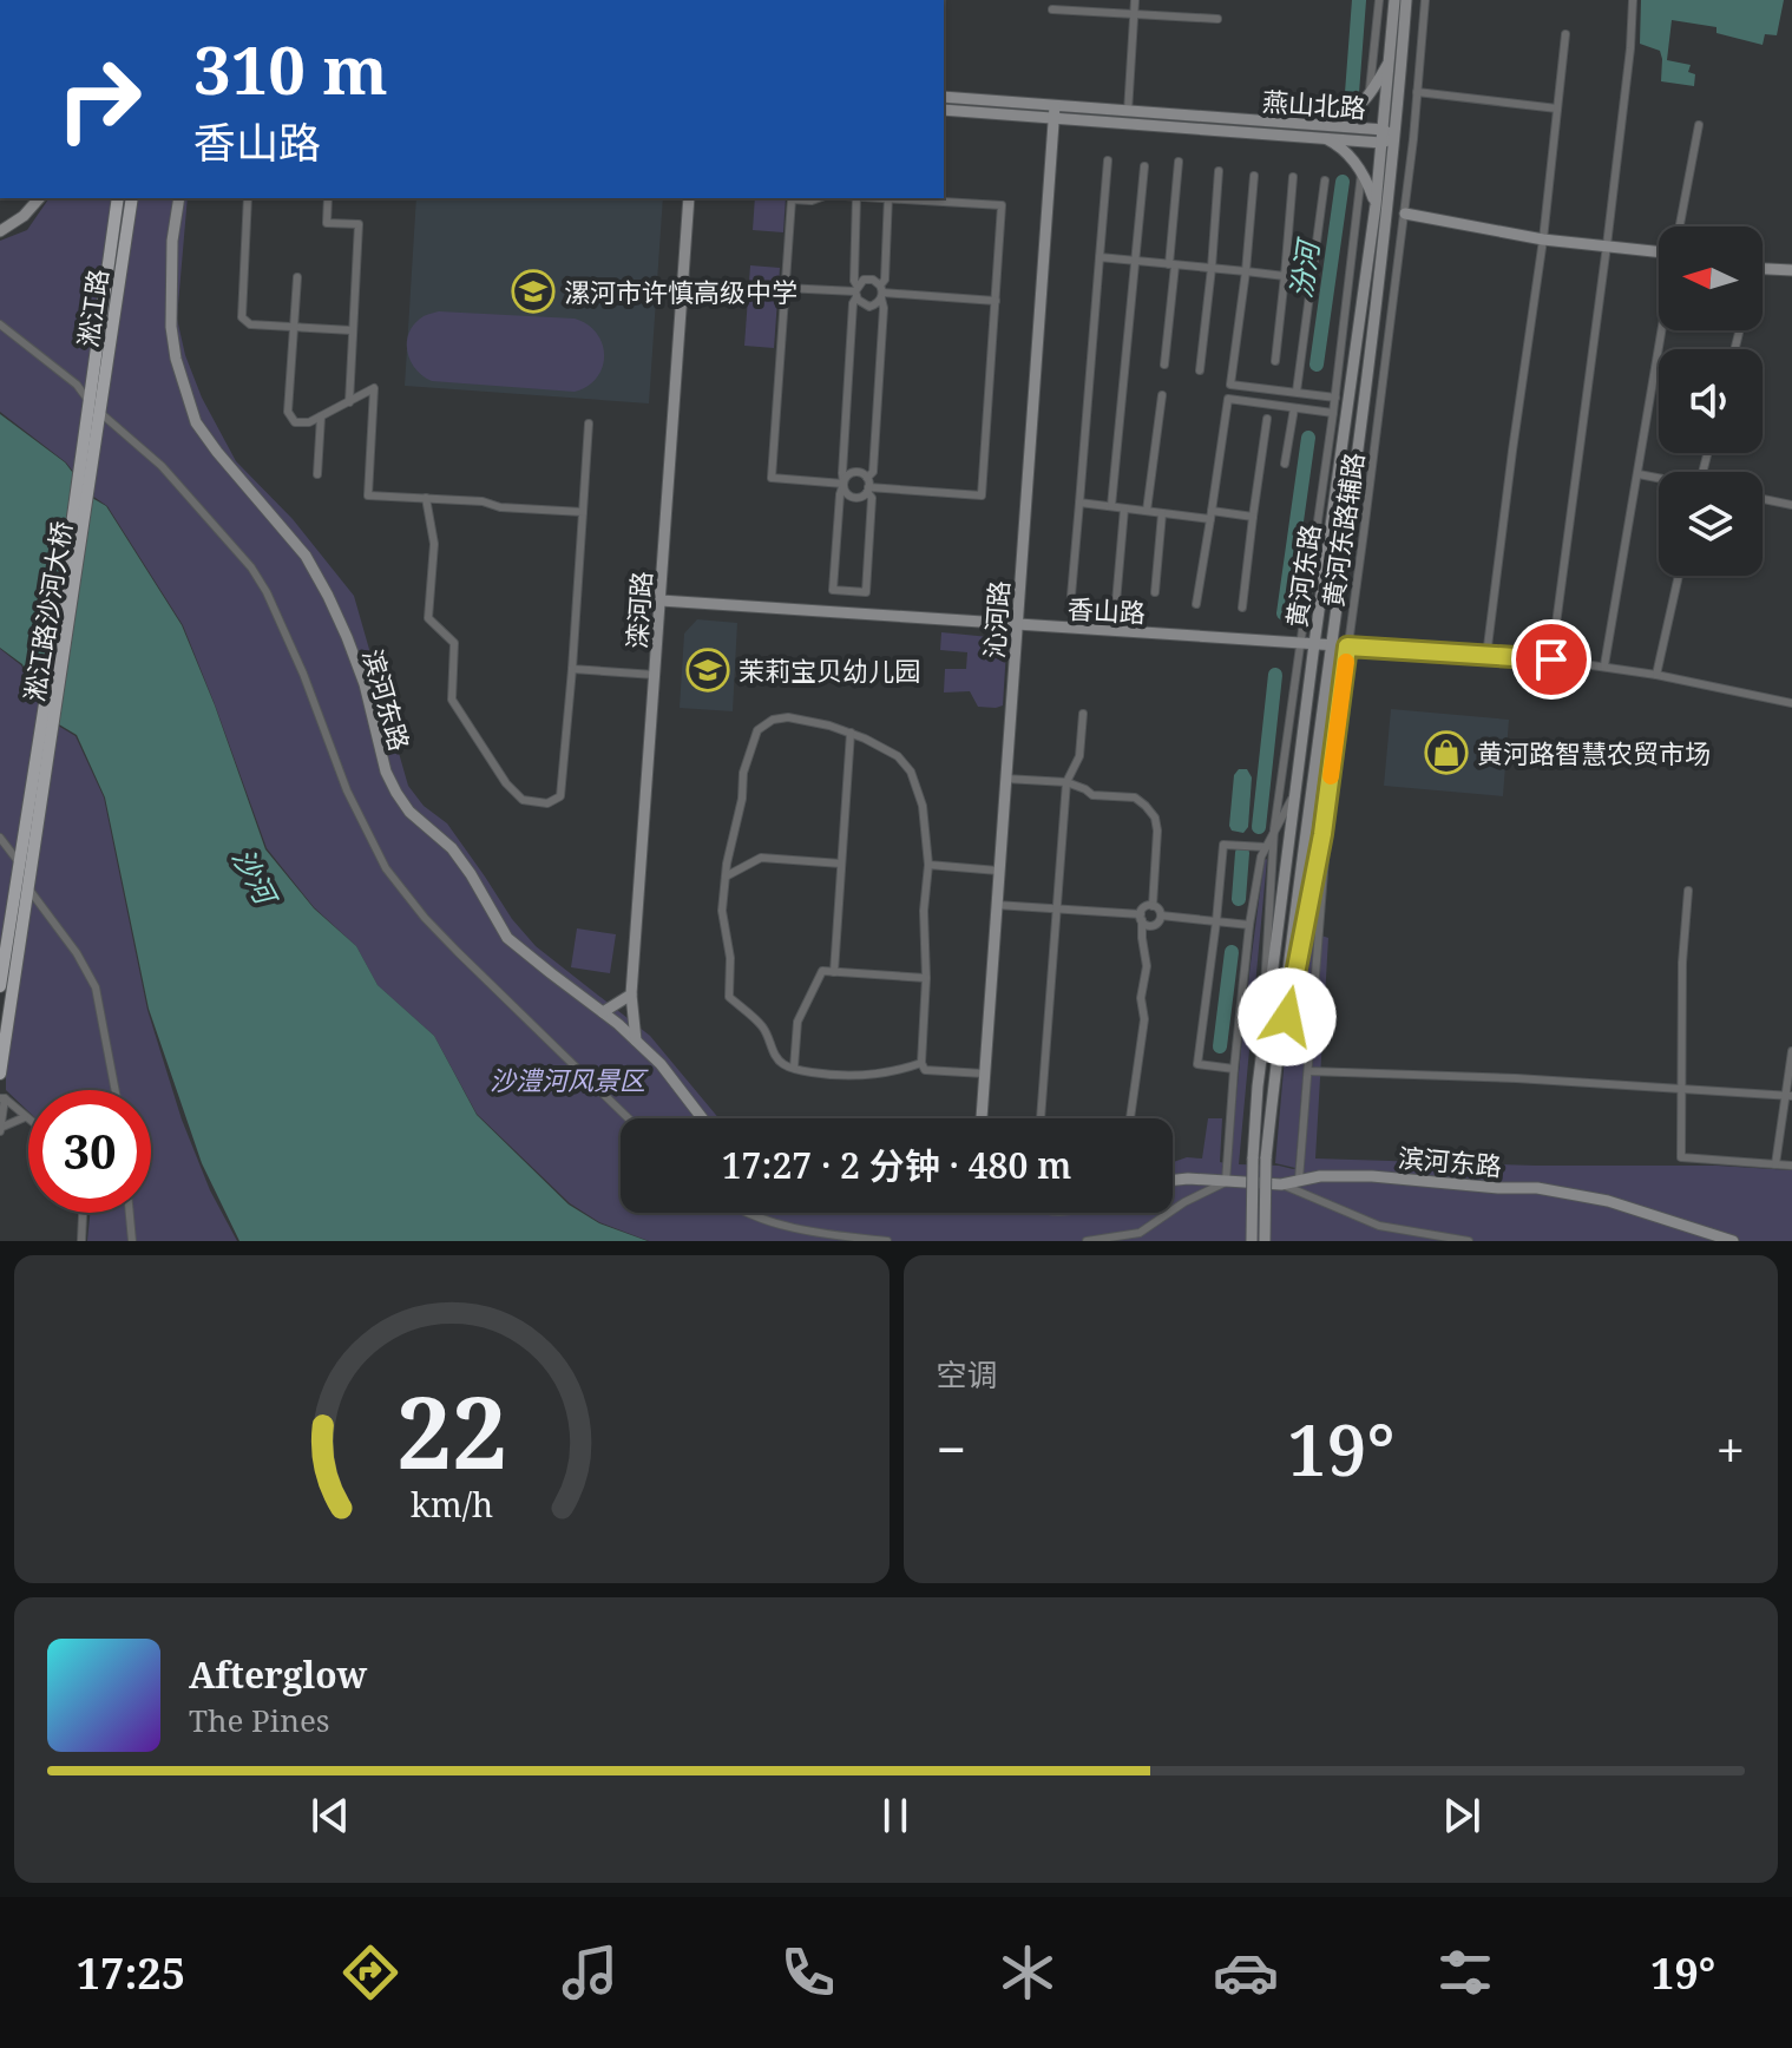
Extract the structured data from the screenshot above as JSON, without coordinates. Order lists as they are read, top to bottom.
{
  "streets": {
    "main road": ["淞江路", "淞江路沙河大桥"],
    "street": [
      "燕山北路",
      "黄河东路辅路",
      "黄河东路",
      "滦河路",
      "香山路",
      "沁河路",
      "滨河东路"
    ]
  },
  "crossings": [
    ["燕山北路", "黄河东路"],
    ["燕山北路", "沁河路"],
    ["淞江路", "淞江路沙河大桥"],
    ["黄河东路辅路", "黄河东路"],
    ["黄河东路辅路", "香山路"],
    ["黄河东路", "香山路"],
    ["滦河路", "香山路"],
    ["滦河路", "滨河东路"],
    ["香山路", "沁河路"]
  ],
  "water": ["汾河", "沙河"],
  "parks": ["沙澧河风景区"],
  "places": {
    "school or university": ["漯河市许慎高级中学", "茉莉宝贝幼儿园"],
    "shop": ["黄河路智慧农贸市场"]
  },
  "north": "left",
  "page": {
    "turn": ["310 m", "香山路"],
    "limit": "30",
    "trip": "17:27 · 2 分钟 · 480 m",
    "tile": "空调",
    "heat": ["−", "19°", "+"],
    "song": ["Afterglow", "The Pines"],
    "tabs": ["17:25", "19°"],
    "gauge": ["22", "km/h"]
  }
}
